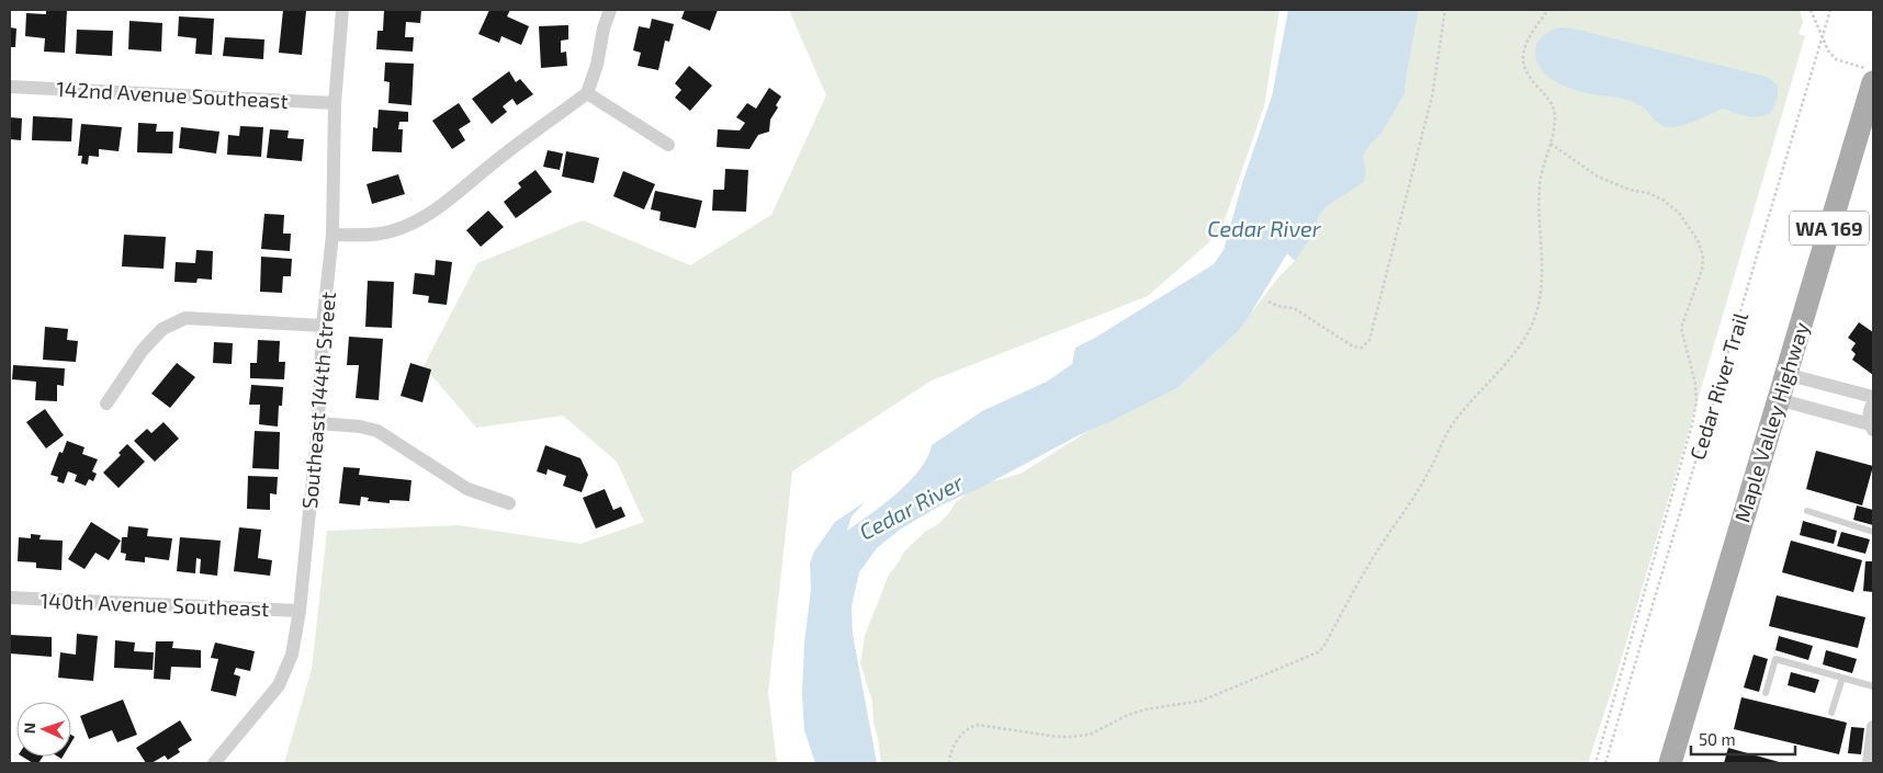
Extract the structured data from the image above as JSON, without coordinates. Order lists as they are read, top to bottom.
{
  "streets": {
    "main road": ["WA 169", "Maple Valley Highway"],
    "street": ["142nd Avenue Southeast", "Southeast 144th Street", "140th Avenue Southeast"],
    "path": ["Cedar River Trail"]
  },
  "crossings": [
    ["142nd Avenue Southeast", "Southeast 144th Street"],
    ["Southeast 144th Street", "140th Avenue Southeast"]
  ],
  "water": ["Cedar River"],
  "scale_bar": "50 m",
  "north": "left"
}
